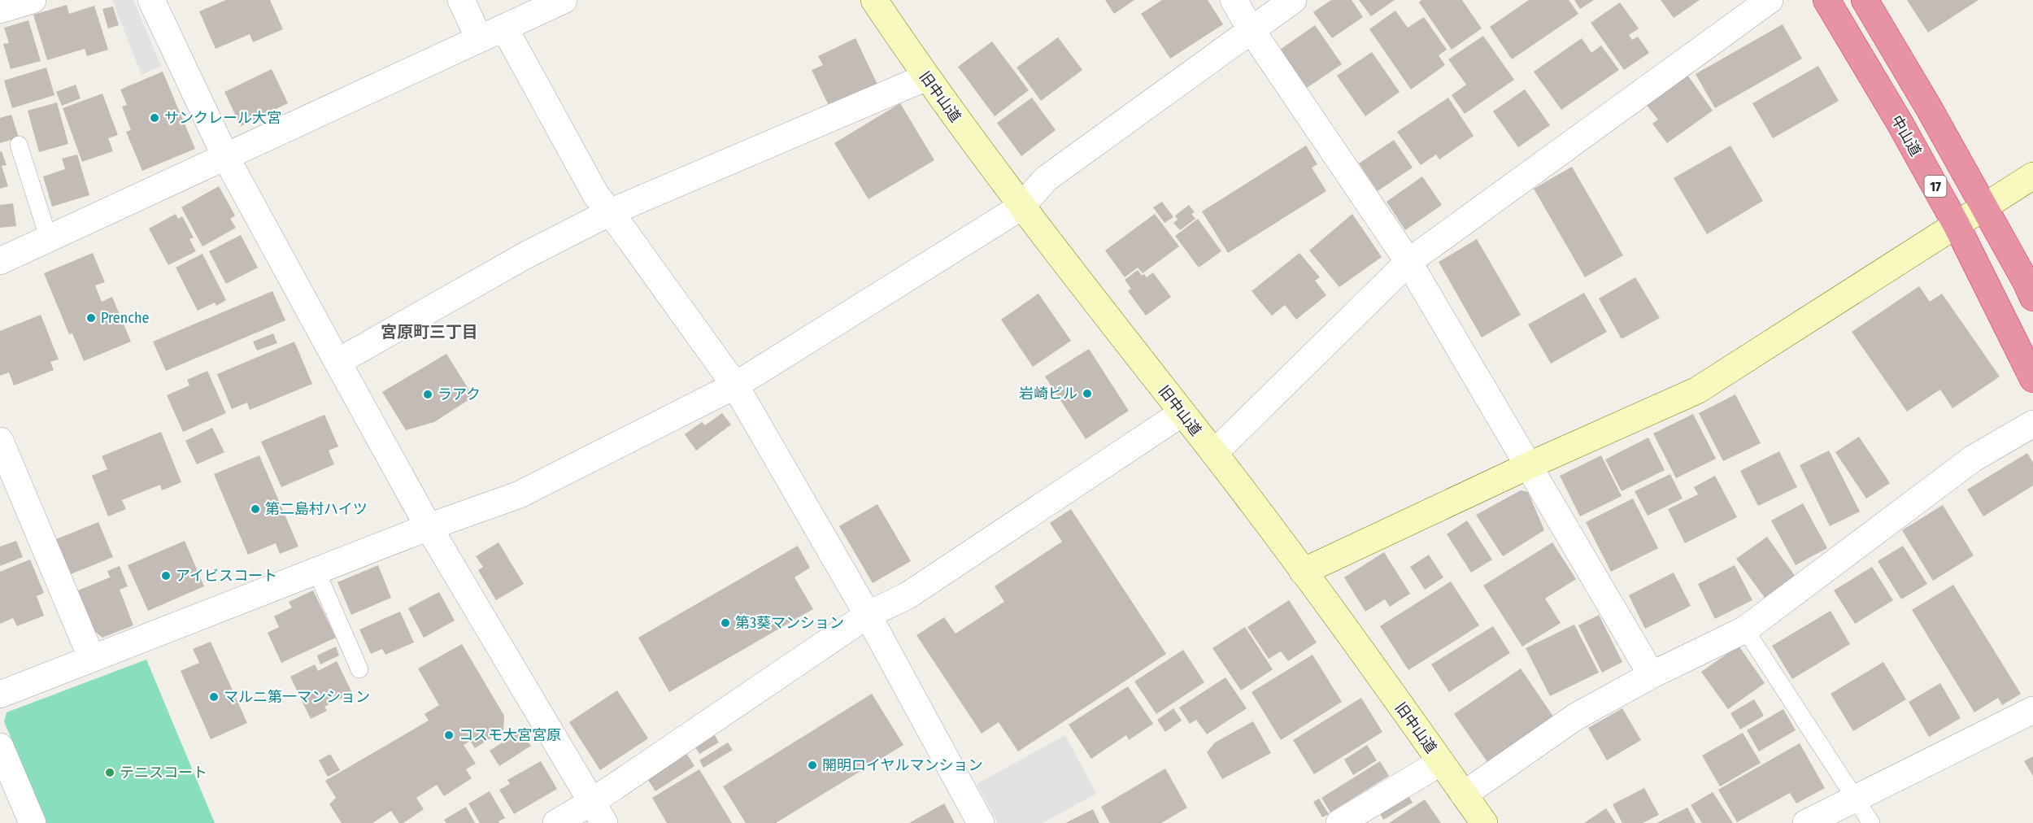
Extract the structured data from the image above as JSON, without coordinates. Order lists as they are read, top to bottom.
{
  "streets": {
    "highway": ["中山道", "17"],
    "main road": ["旧中山道"]
  },
  "districts": ["宮原町三丁目"],
  "places": [
    "サンクレール大宮",
    "Prenche",
    "岩崎ビル",
    "ラアク",
    "第二島村ハイツ",
    "アイビスコート",
    "第3葵マンション",
    "マルニ第一マンション",
    "コスモ大宮宮原",
    "開明ロイヤルマンション",
    "テニスコート"
  ]
}
